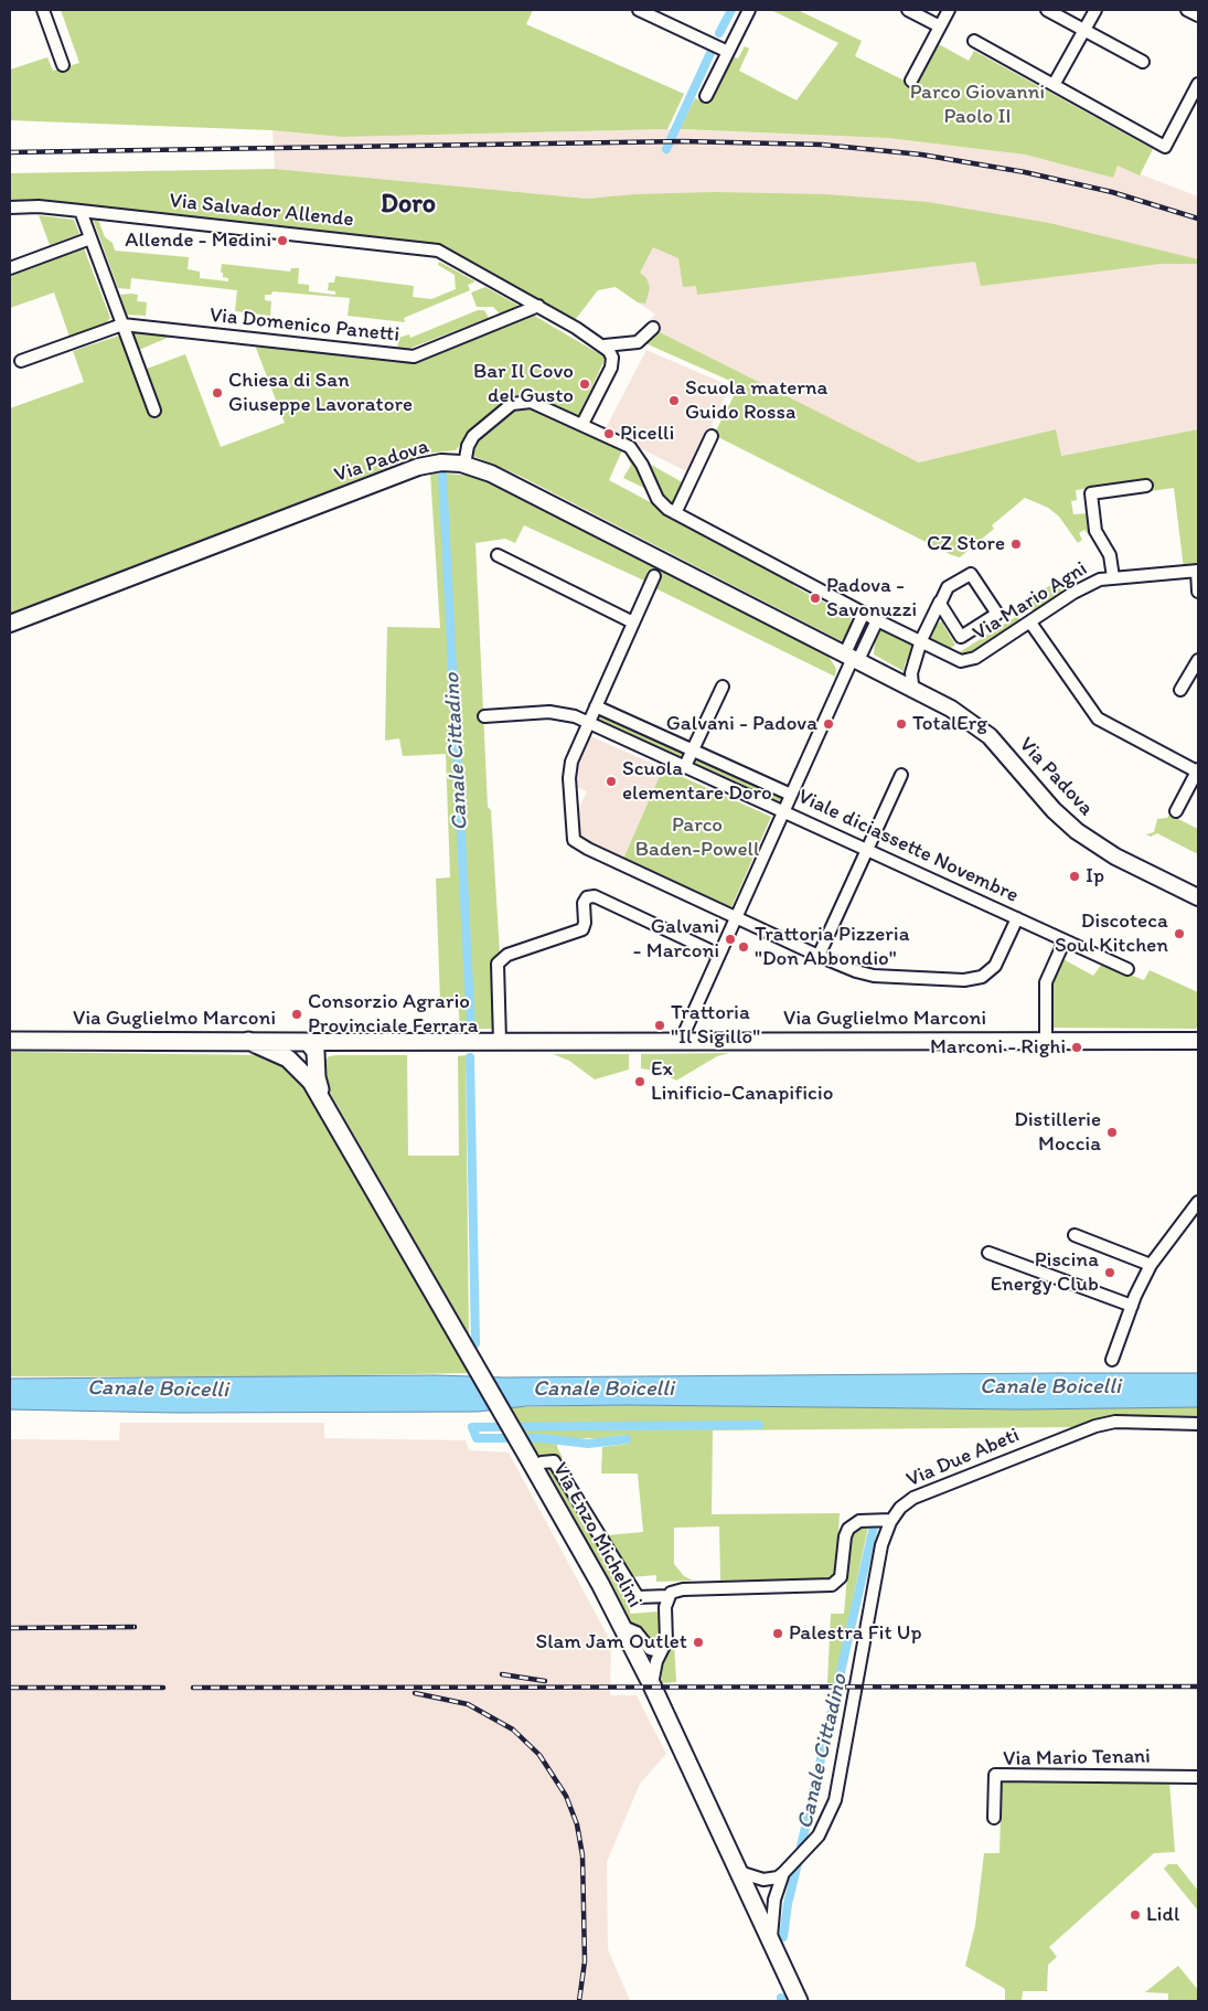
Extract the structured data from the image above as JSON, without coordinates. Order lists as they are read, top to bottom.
{
  "streets": {
    "main road": ["Via Padova", "Via Guglielmo Marconi", "Via Enzo Michelini"],
    "street": [
      "Via Salvador Allende",
      "Via Domenico Panetti",
      "Via Mario Agni",
      "Viale diciassette Novembre",
      "Via Due Abeti",
      "Via Mario Tenani"
    ]
  },
  "crossings": [
    ["Via Salvador Allende", "Via Domenico Panetti"],
    ["Via Guglielmo Marconi", "Via Enzo Michelini"],
    ["Via Due Abeti", "Via Enzo Michelini"]
  ],
  "districts": ["Doro"],
  "water": ["Canale Cittadino", "Canale Boicelli"],
  "parks": ["Parco Giovanni Paolo II", "Parco Baden-Powell"],
  "places": [
    "Allende - Medini",
    "Bar Il Covo del Gusto",
    "Chiesa di San Giuseppe Lavoratore",
    "Scuola materna Guido Rossa",
    "Picelli",
    "CZ Store",
    "Padova - Savonuzzi",
    "Galvani - Padova",
    "TotalErg",
    "Scuola elementare Doro",
    "Ip",
    "Discoteca Soul Kitchen",
    "Galvani - Marconi",
    "Trattoria Pizzeria \"Don Abbondio\"",
    "Consorzio Agrario Provinciale Ferrara",
    "Trattoria \"Il Sigillo\"",
    "Marconi - Righi",
    "Ex Linificio-Canapificio",
    "Distillerie Moccia",
    "Piscina Energy Club",
    "Palestra Fit Up",
    "Slam Jam Outlet",
    "Lidl"
  ]
}
